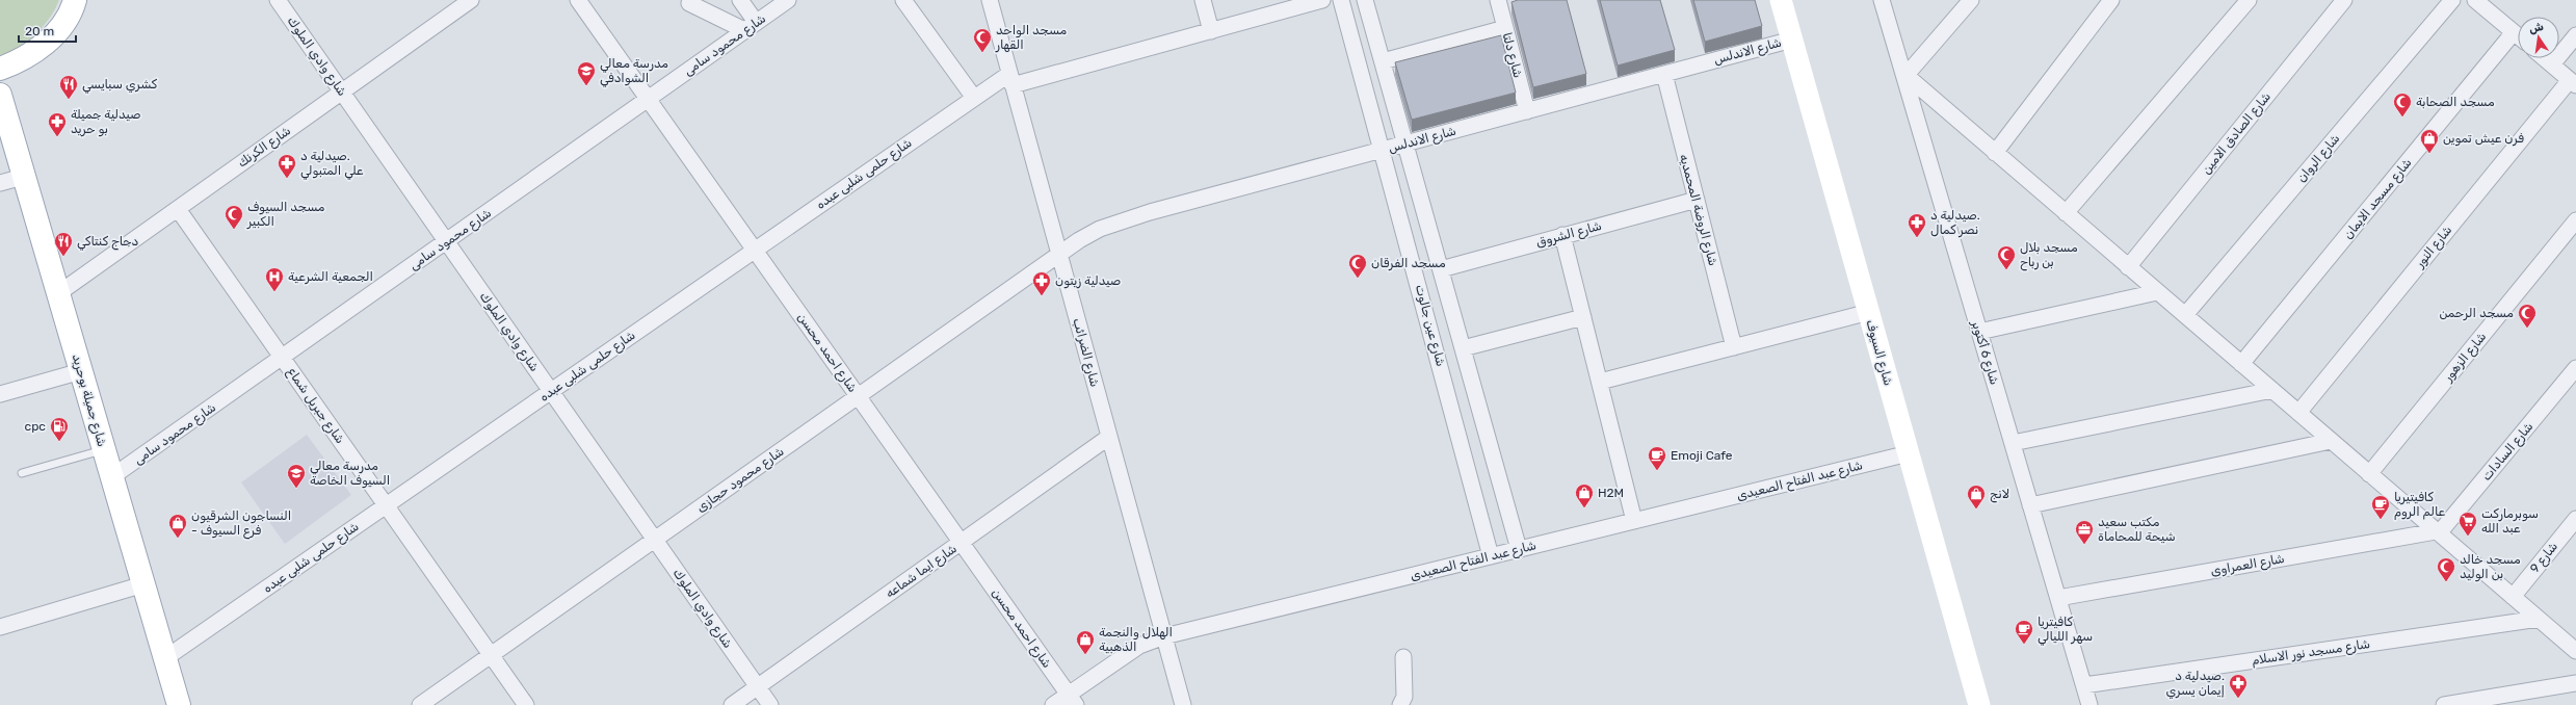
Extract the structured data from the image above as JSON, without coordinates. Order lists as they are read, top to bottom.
{
  "streets": {
    "main road": ["شارع السيوف", "شارع جميلة بوحريد"],
    "street": [
      "شارع محمود سامى",
      "شارع الاندلس",
      "شارع دلتا",
      "شارع وادي الملوك",
      "شارع الصادق الامين",
      "شارع الكرنك",
      "شارع الروان",
      "شارع حلمى شلبى عبده",
      "شارع مسجد الايمان",
      "شارع الروضة المحمديه",
      "شارع الشروق",
      "شارع النور",
      "شارع عين جالوت",
      "شارع احمد محسن",
      "شارع الضرائب",
      "شارع 6 أكتوبر",
      "شارع الزهور",
      "شارع جبريل شماع",
      "شارع السادات",
      "شارع محمود حجازى",
      "شارع عبد الفتاح الصعيدى",
      "شارع 9",
      "شارع العمراوى",
      "شارع ايما شماعه",
      "شارع مسجد نور الاسلام"
    ]
  },
  "crossings": [
    ["شارع محمود سامى", "شارع وادي الملوك"],
    ["شارع محمود سامى", "شارع احمد محسن"],
    ["شارع محمود سامى", "شارع جميلة بوحريد"],
    ["شارع محمود سامى", "شارع جبريل شماع"],
    ["شارع الاندلس", "شارع دلتا"],
    ["شارع الاندلس", "شارع الروضة المحمديه"],
    ["شارع الاندلس", "شارع عين جالوت"],
    ["شارع الاندلس", "شارع الضرائب"],
    ["شارع الاندلس", "شارع السيوف"],
    ["شارع الاندلس", "شارع محمود حجازى"],
    ["شارع وادي الملوك", "شارع الكرنك"],
    ["شارع وادي الملوك", "شارع حلمى شلبى عبده"],
    ["شارع وادي الملوك", "شارع محمود حجازى"],
    ["شارع وادي الملوك", "شارع ايما شماعه"],
    ["شارع الكرنك", "شارع جميلة بوحريد"],
    ["شارع الكرنك", "شارع جبريل شماع"],
    ["شارع حلمى شلبى عبده", "شارع احمد محسن"],
    ["شارع حلمى شلبى عبده", "شارع الضرائب"],
    ["شارع حلمى شلبى عبده", "شارع جميلة بوحريد"],
    ["شارع حلمى شلبى عبده", "شارع جبريل شماع"],
    ["شارع الروضة المحمديه", "شارع الشروق"],
    ["شارع الشروق", "شارع عين جالوت"],
    ["شارع عين جالوت", "شارع عبد الفتاح الصعيدى"],
    ["شارع احمد محسن", "شارع محمود حجازى"],
    ["شارع احمد محسن", "شارع عبد الفتاح الصعيدى"],
    ["شارع احمد محسن", "شارع ايما شماعه"],
    ["شارع الضرائب", "شارع محمود حجازى"],
    ["شارع الضرائب", "شارع عبد الفتاح الصعيدى"],
    ["شارع الضرائب", "شارع ايما شماعه"],
    ["شارع السيوف", "شارع عبد الفتاح الصعيدى"],
    ["شارع 6 أكتوبر", "شارع العمراوى"],
    ["شارع 6 أكتوبر", "شارع مسجد نور الاسلام"],
    ["شارع جبريل شماع", "شارع محمود حجازى"],
    ["شارع السادات", "شارع العمراوى"]
  ],
  "places": {
    "mosque": [
      "مسجد الواحد القهار",
      "مسجد الصحابة",
      "مسجد السيوف الكبير",
      "مسجد بلال بن رباح",
      "مسجد الفرقان",
      "مسجد الرحمن",
      "مسجد خالد بن الوليد"
    ],
    "school or university": ["مدرسة معالي الشوادفي", "مدرسة معالي السيوف الخاصة"],
    "restaurant": ["كشري سبايسي", "دجاج كنتاكي"],
    "pharmacy": [
      "صيدلية جميلة بو حريد",
      "صيدلية د. علي المتبولي",
      "صيدلية د. نصر كمال",
      "صيدلية زيتون",
      "صيدلية د. إيمان يسري"
    ],
    "shop": [
      "فرن عيش تموين",
      "H2M",
      "لانج",
      "النساجون الشرقيون - فرع السيوف",
      "الهلال والنجمة الذهبية"
    ],
    "hospital": ["الجمعية الشرعية"],
    "fuel station": ["cpc"],
    "cafe": ["Emoji Cafe", "كافيتيريا عالم الروم", "كافيتريا سهر الليالي"],
    "supermarket": ["سوبرماركت عبد الله"],
    "office": ["مكتب سعيد شيحة للمحاماة"]
  },
  "scale_bar": "20 m",
  "north": "top"
}
